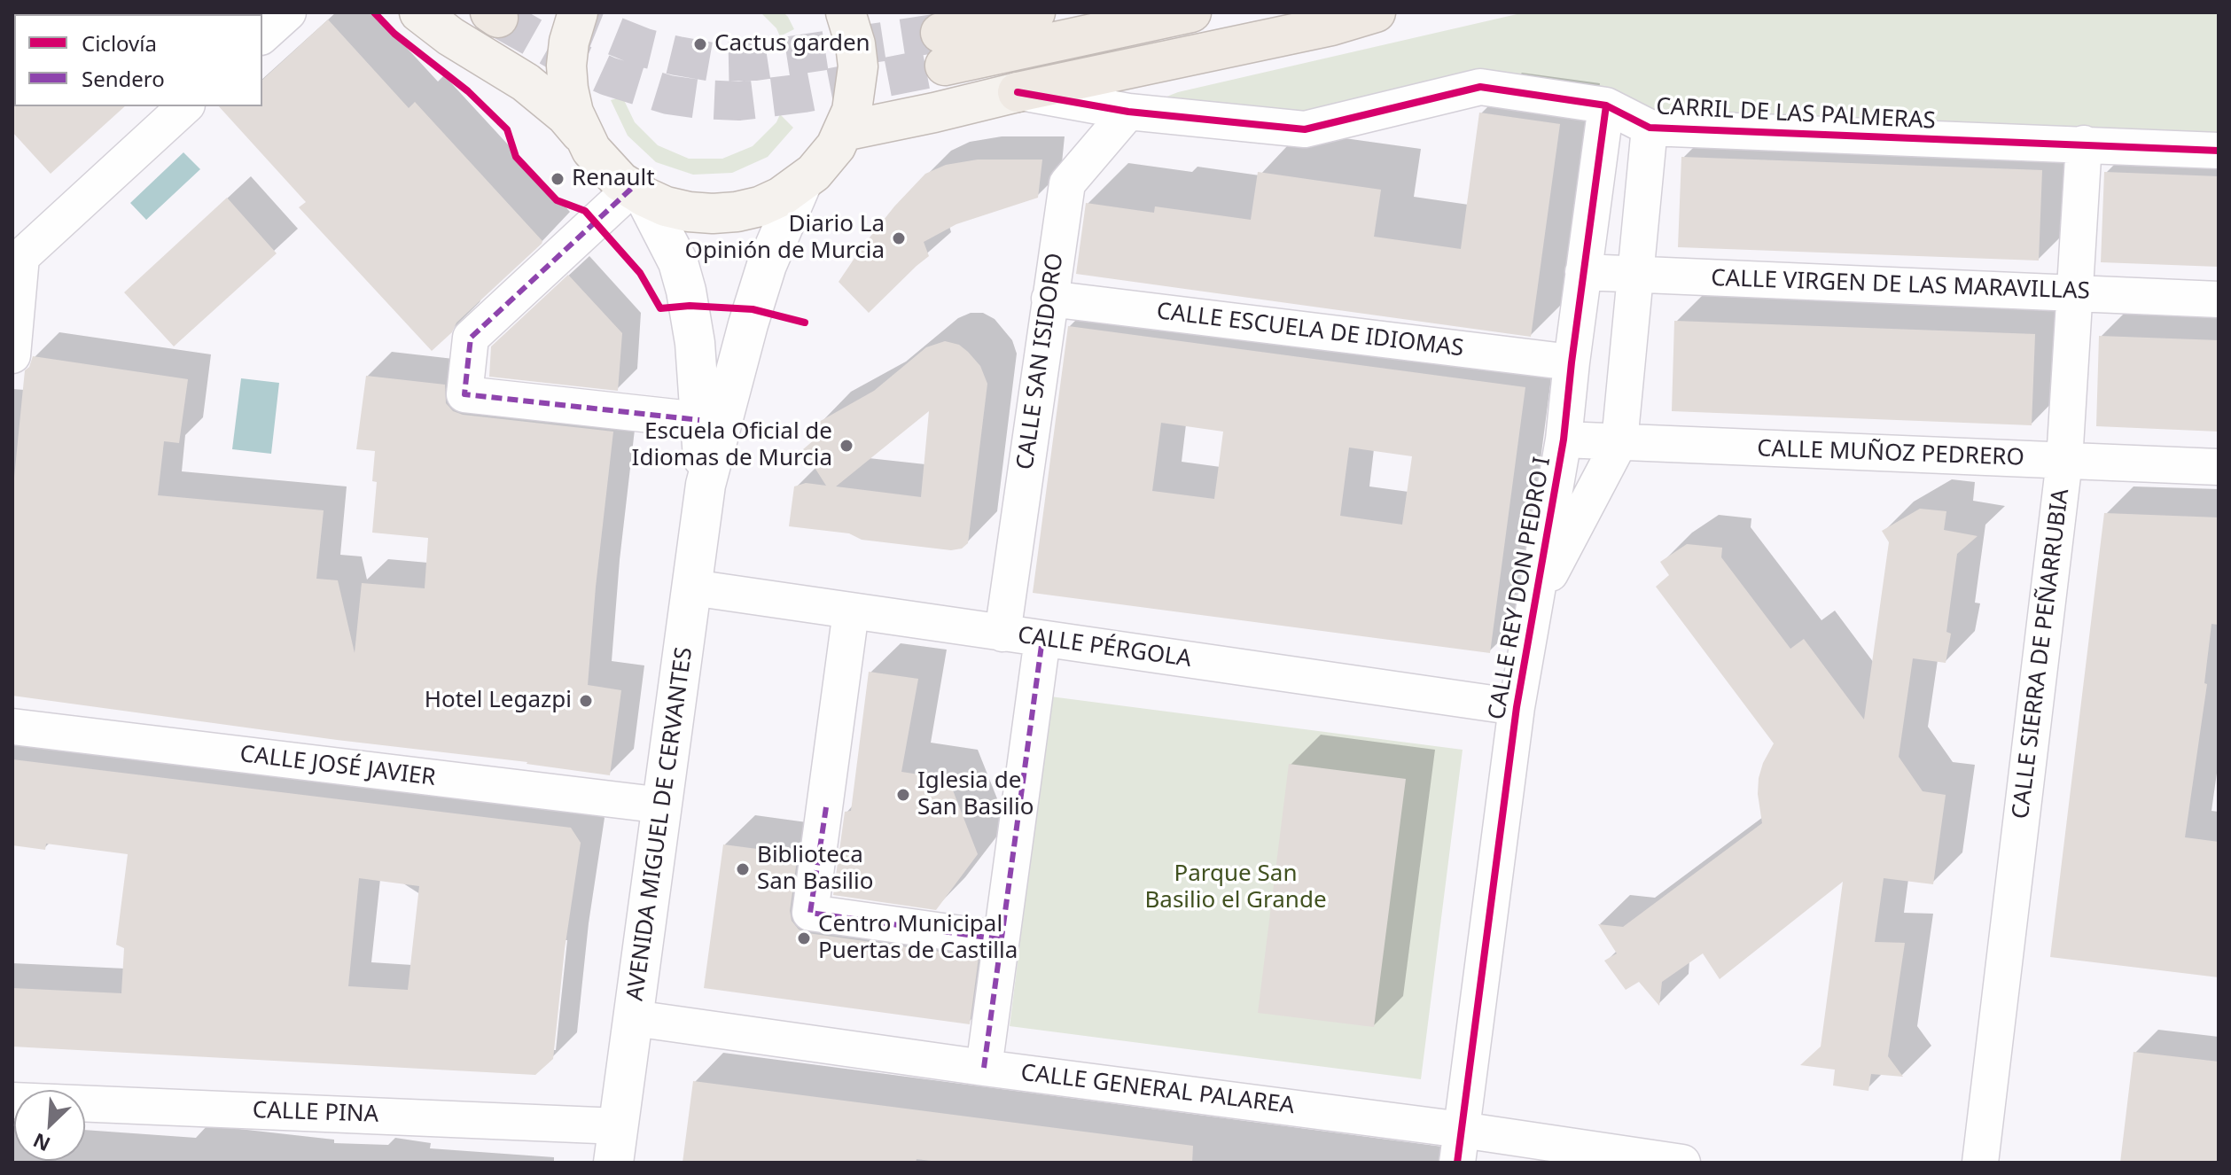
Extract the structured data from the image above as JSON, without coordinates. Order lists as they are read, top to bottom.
{
  "streets": {
    "main road": ["AVENIDA MIGUEL DE CERVANTES"],
    "street": [
      "CARRIL DE LAS PALMERAS",
      "CALLE VIRGEN DE LAS MARAVILLAS",
      "CALLE ESCUELA DE IDIOMAS",
      "CALLE SAN ISIDORO",
      "CALLE MUÑOZ PEDRERO",
      "CALLE REY DON PEDRO I",
      "CALLE PÉRGOLA",
      "CALLE SIERRA DE PEÑARRUBIA",
      "CALLE JOSÉ JAVIER",
      "CALLE GENERAL PALAREA",
      "CALLE PINA"
    ]
  },
  "crossings": [
    ["CARRIL DE LAS PALMERAS", "CALLE SAN ISIDORO"],
    ["CARRIL DE LAS PALMERAS", "CALLE REY DON PEDRO I"],
    ["CARRIL DE LAS PALMERAS", "CALLE SIERRA DE PEÑARRUBIA"],
    ["CALLE VIRGEN DE LAS MARAVILLAS", "CALLE REY DON PEDRO I"],
    ["CALLE VIRGEN DE LAS MARAVILLAS", "CALLE SIERRA DE PEÑARRUBIA"],
    ["CALLE ESCUELA DE IDIOMAS", "CALLE SAN ISIDORO"],
    ["CALLE ESCUELA DE IDIOMAS", "CALLE REY DON PEDRO I"],
    ["CALLE SAN ISIDORO", "CALLE PÉRGOLA"],
    ["CALLE MUÑOZ PEDRERO", "CALLE REY DON PEDRO I"],
    ["CALLE MUÑOZ PEDRERO", "CALLE SIERRA DE PEÑARRUBIA"],
    ["CALLE REY DON PEDRO I", "CALLE PÉRGOLA"],
    ["CALLE REY DON PEDRO I", "CALLE GENERAL PALAREA"],
    ["CALLE PÉRGOLA", "AVENIDA MIGUEL DE CERVANTES"],
    ["CALLE JOSÉ JAVIER", "AVENIDA MIGUEL DE CERVANTES"],
    ["AVENIDA MIGUEL DE CERVANTES", "CALLE GENERAL PALAREA"],
    ["AVENIDA MIGUEL DE CERVANTES", "CALLE PINA"]
  ],
  "parks": ["Parque San Basilio el Grande"],
  "places": [
    "Cactus garden",
    "Renault",
    "Diario La Opinión de Murcia",
    "Escuela Oficial de Idiomas de Murcia",
    "Hotel Legazpi",
    "Iglesia de San Basilio",
    "Biblioteca San Basilio",
    "Centro Municipal Puertas de Castilla"
  ],
  "legend": ["Ciclovía", "Sendero"],
  "north": "bottom left"
}
